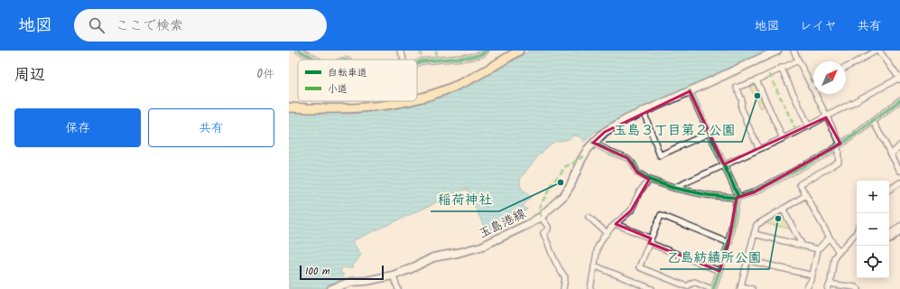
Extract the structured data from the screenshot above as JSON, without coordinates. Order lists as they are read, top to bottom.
{
  "streets": {
    "main road": ["玉島港線"]
  },
  "places": ["玉島３丁目第２公園", "稲荷神社", "乙島紡績所公園"],
  "legend": ["自転車道", "小道"],
  "scale_bar": "100 m",
  "north": "top right",
  "page": {
    "header": "地図",
    "search": "ここで検索",
    "nav": ["地図", "レイヤ", "共有"],
    "heading": ["周辺", "0件"],
    "buttons": ["保存", "共有"],
    "map_buttons": ["+", "−"],
    "scale": "100 m"
  }
}
